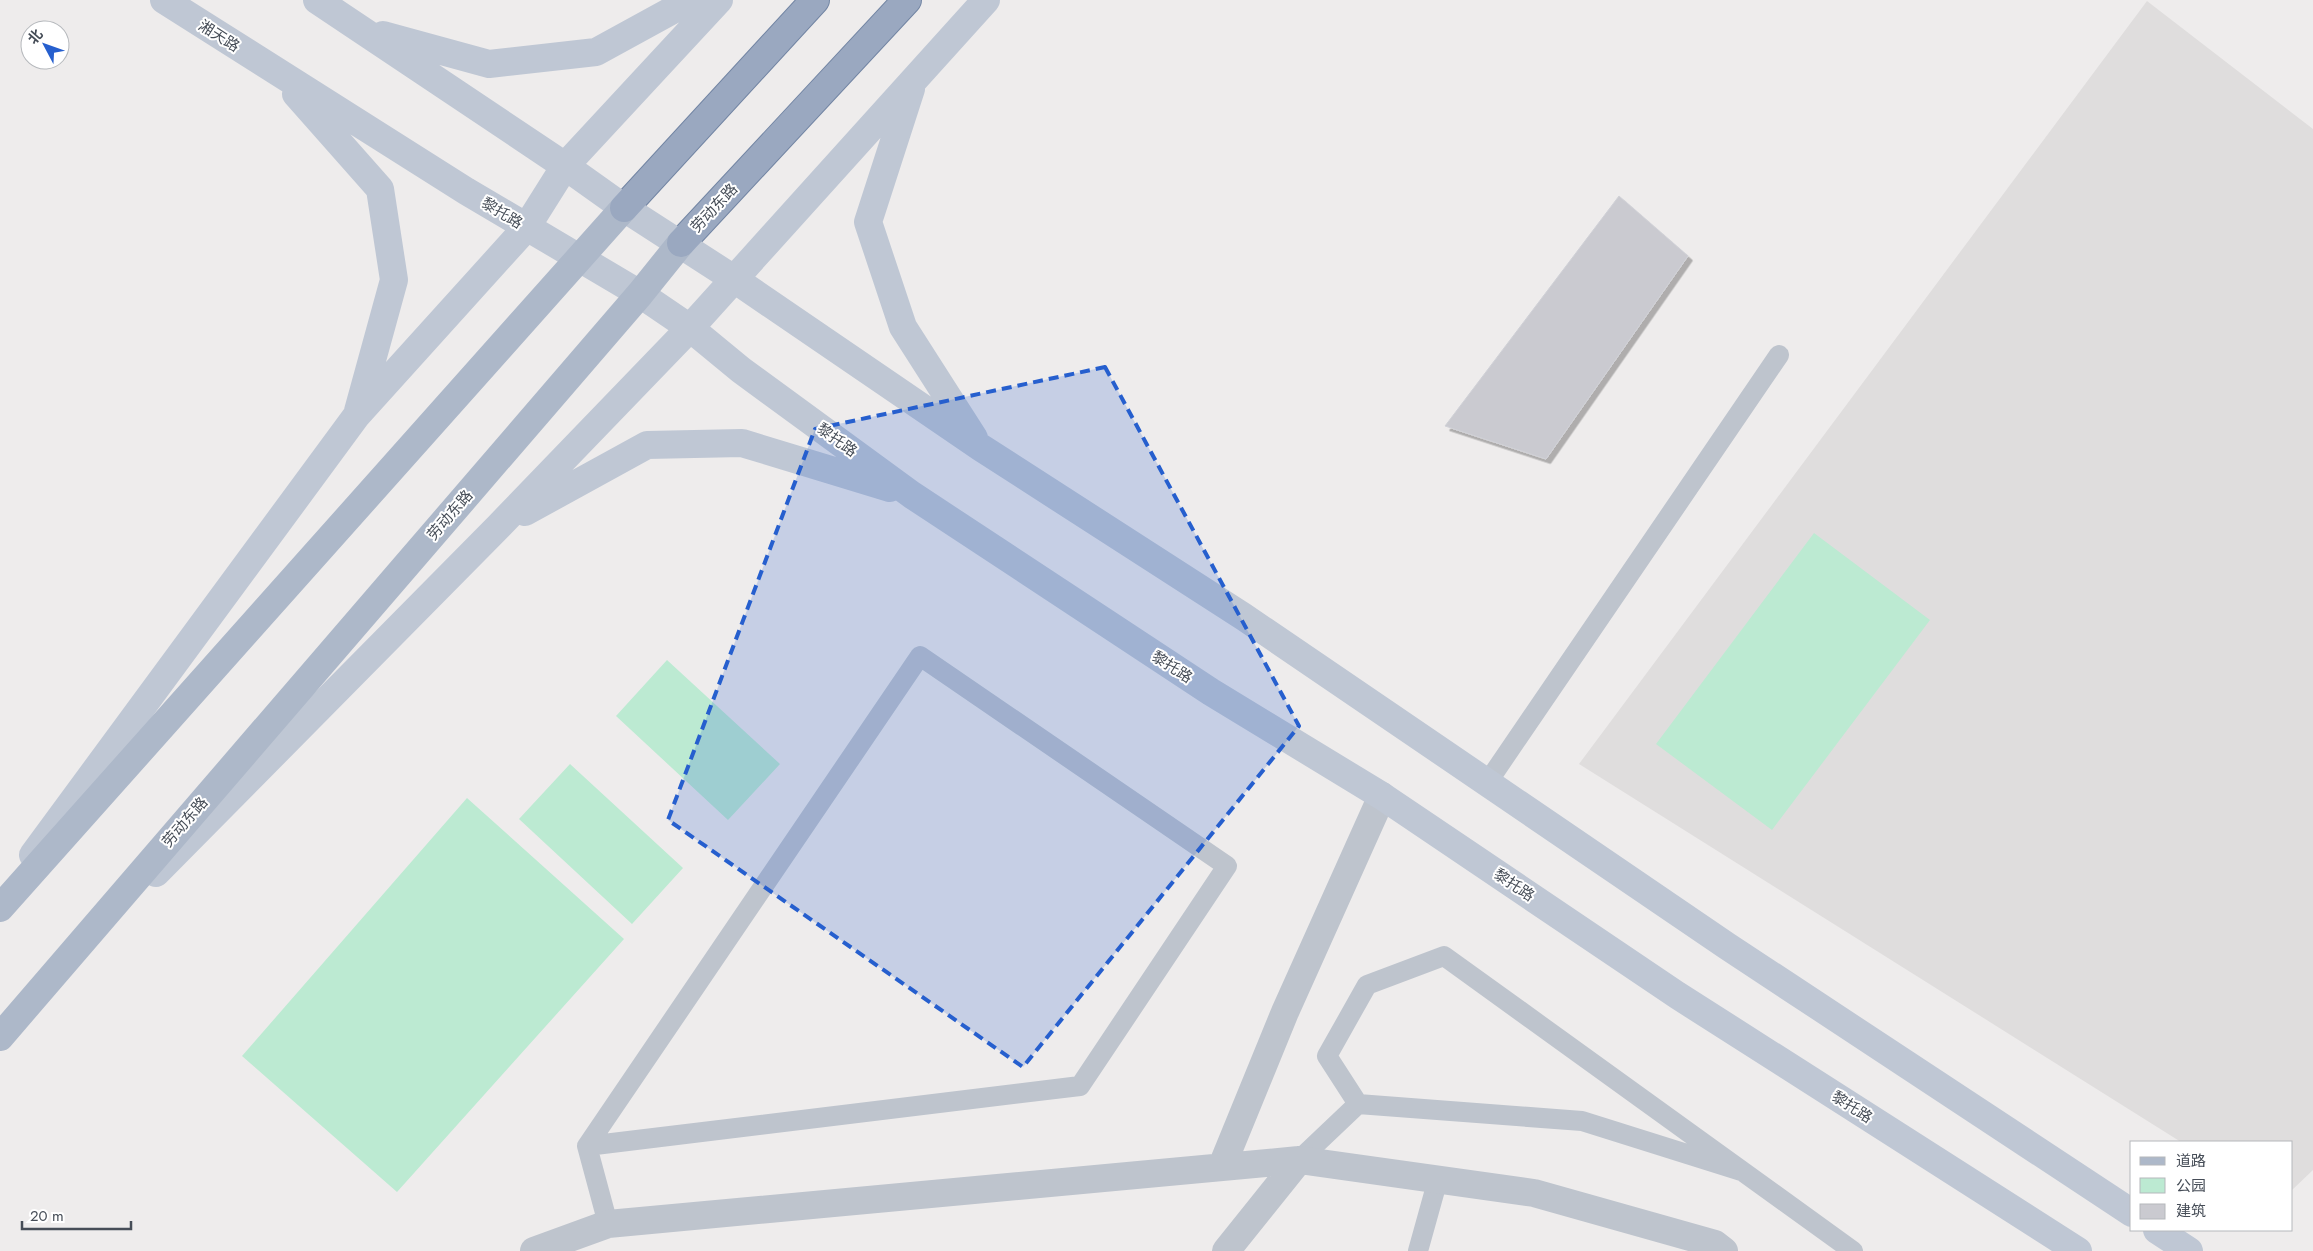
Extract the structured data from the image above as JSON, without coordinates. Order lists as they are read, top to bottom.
{
  "streets": {
    "highway": ["劳动东路"],
    "main road": ["湘天路", "黎托路"]
  },
  "crossings": [
    ["湘天路", "黎托路"],
    ["劳动东路", "黎托路"]
  ],
  "legend": ["道路", "公园", "建筑"],
  "scale_bar": "20 m",
  "north": "top left"
}
